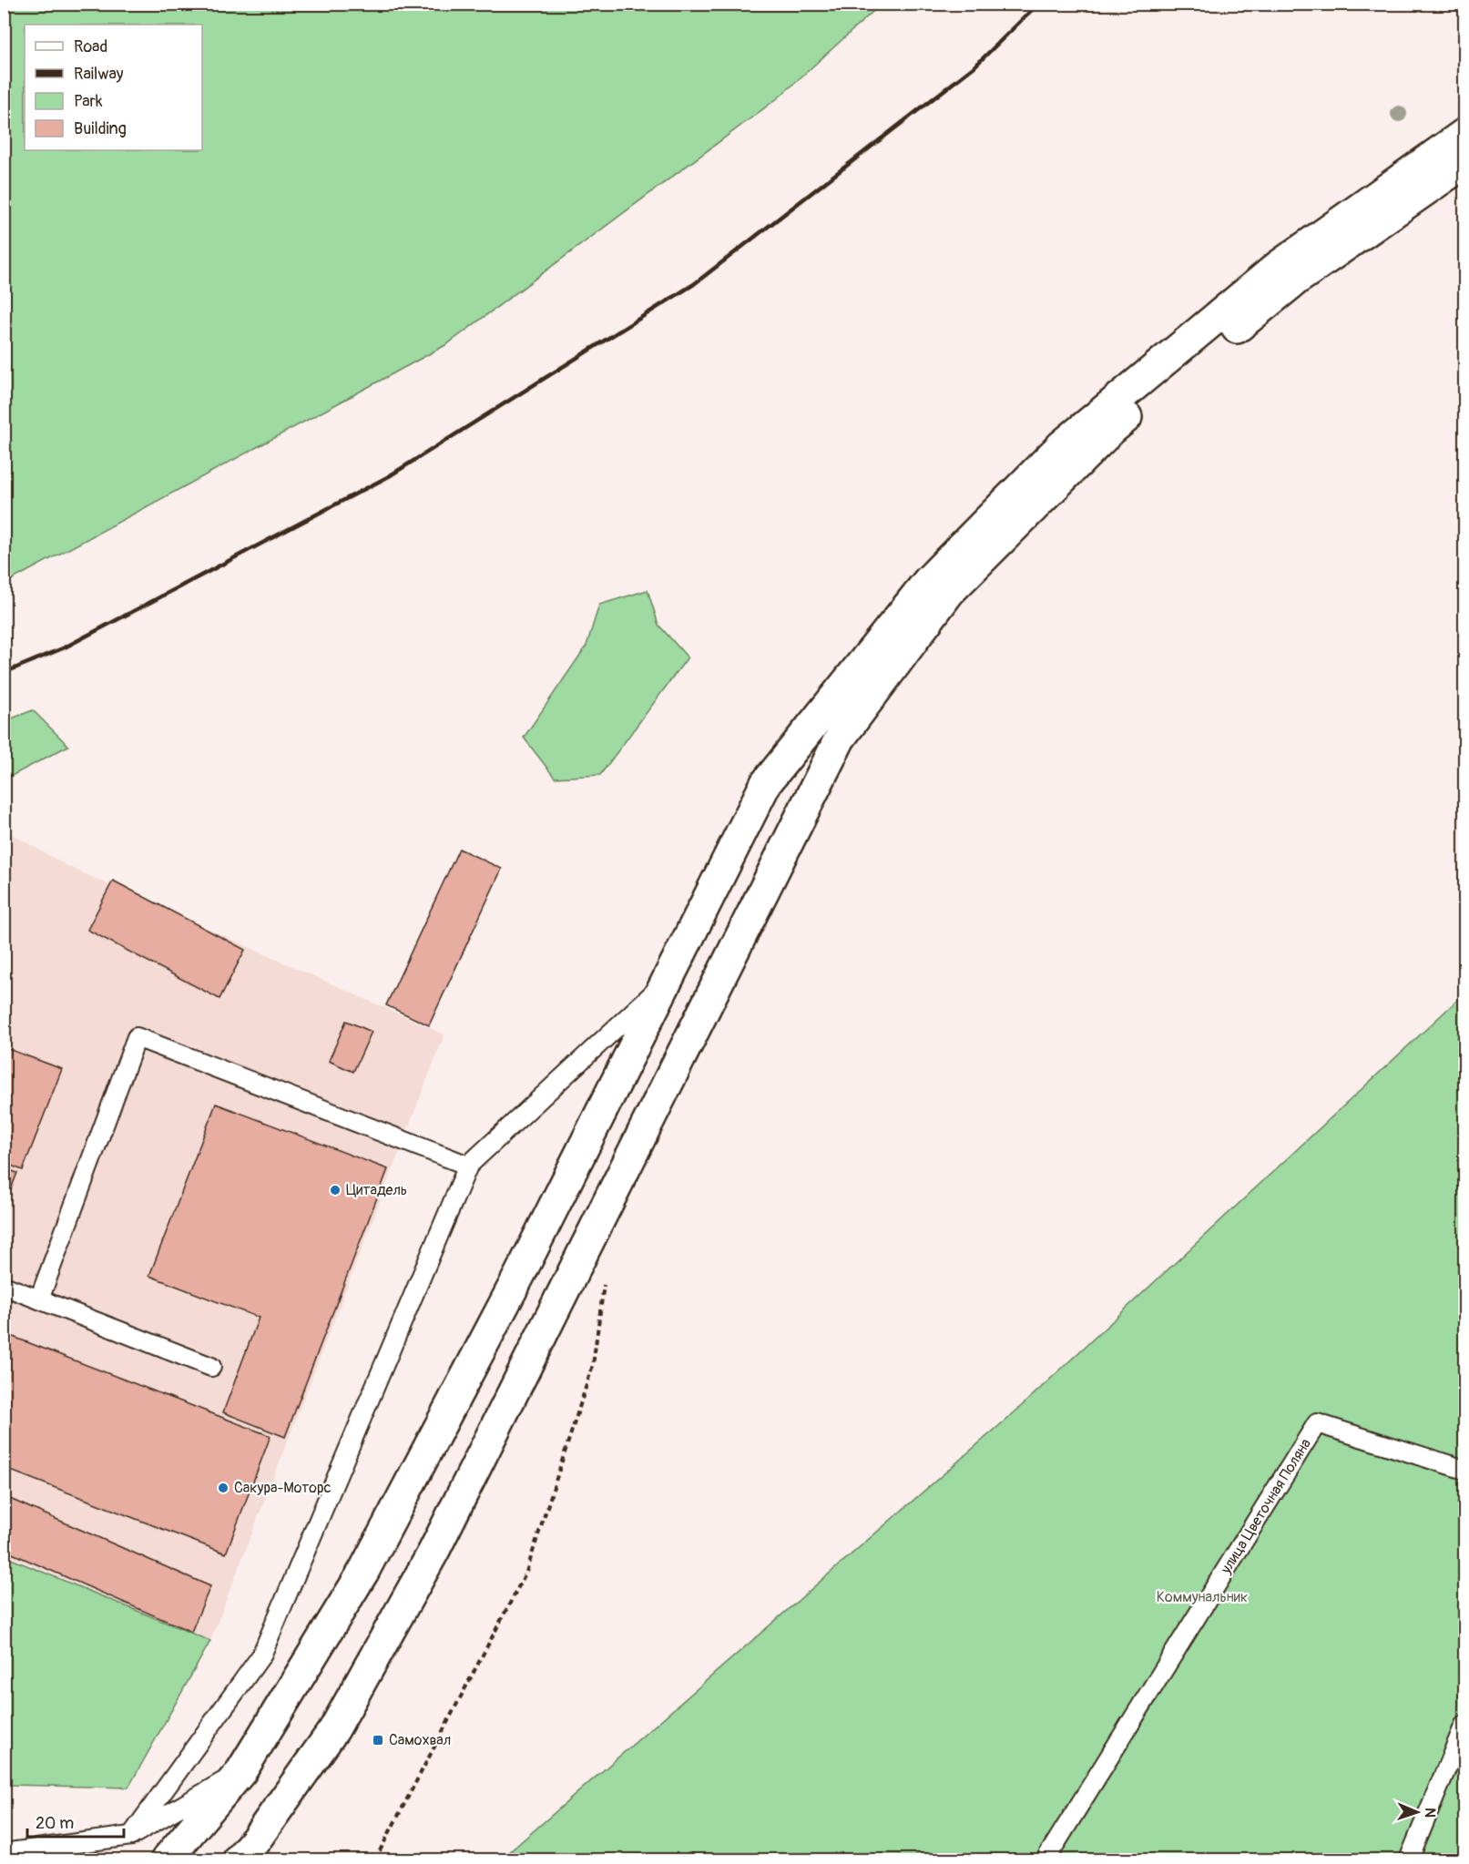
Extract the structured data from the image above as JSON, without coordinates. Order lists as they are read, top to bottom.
{
  "streets": {
    "lane": ["улица Цветочная Поляна"]
  },
  "parks": ["Коммунальник"],
  "places": {
    "other": ["Цитадель", "Сакура-Моторс"],
    "transit": ["Самохвал"]
  },
  "legend": [
    "Road",
    "Railway",
    "Park",
    "Building"
  ],
  "scale_bar": "20 m",
  "north": "right"
}
